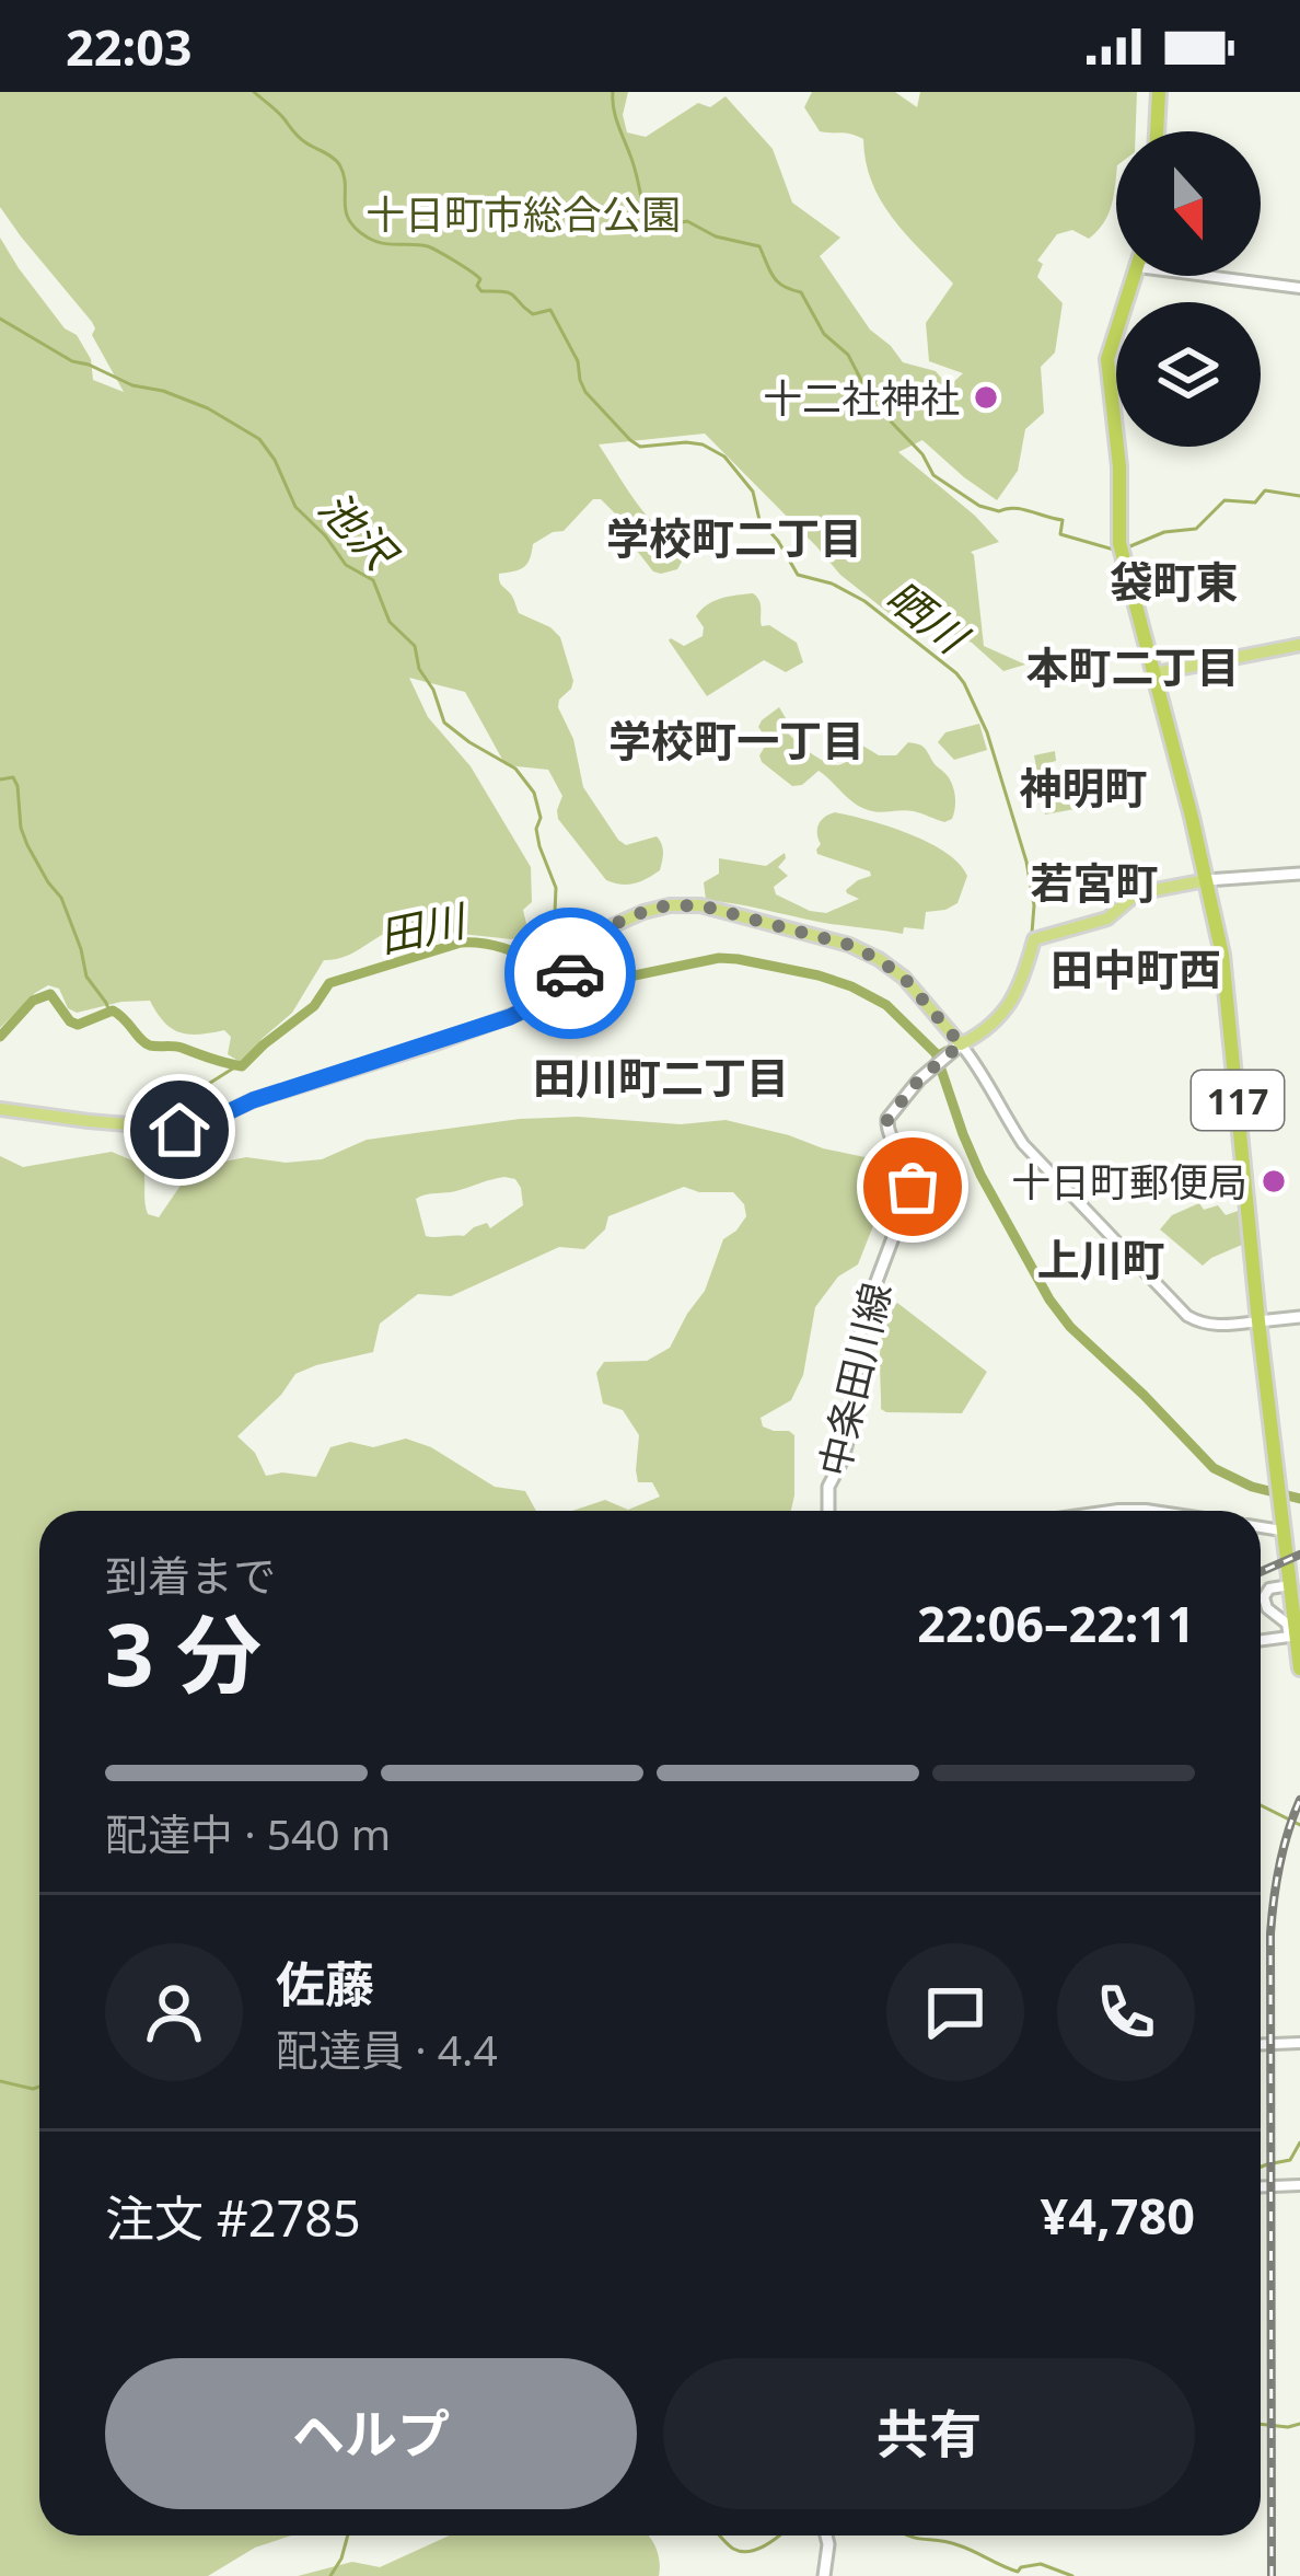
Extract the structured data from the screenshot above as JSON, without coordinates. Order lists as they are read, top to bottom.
{
  "streets": {
    "highway": ["117"],
    "main road": ["中条田川線"]
  },
  "districts": [
    "学校町二丁目",
    "袋町東",
    "本町二丁目",
    "学校町一丁目",
    "神明町",
    "若宮町",
    "田中町西",
    "田川町二丁目",
    "上川町"
  ],
  "water": ["池沢", "晒川", "田川"],
  "parks": ["十日町市総合公園"],
  "places": ["十二社神社", "十日町郵便局"],
  "north": "bottom",
  "page": {
    "status": "22:03",
    "heading": ["3 分", "到着まで", "22:06–22:11"],
    "panel": [
      "佐藤",
      "配達員 · 4.4",
      "注文 #2785",
      "¥4,780"
    ],
    "bar": "配達中 · 540 m",
    "buttons": ["ヘルプ", "共有"]
  }
}
